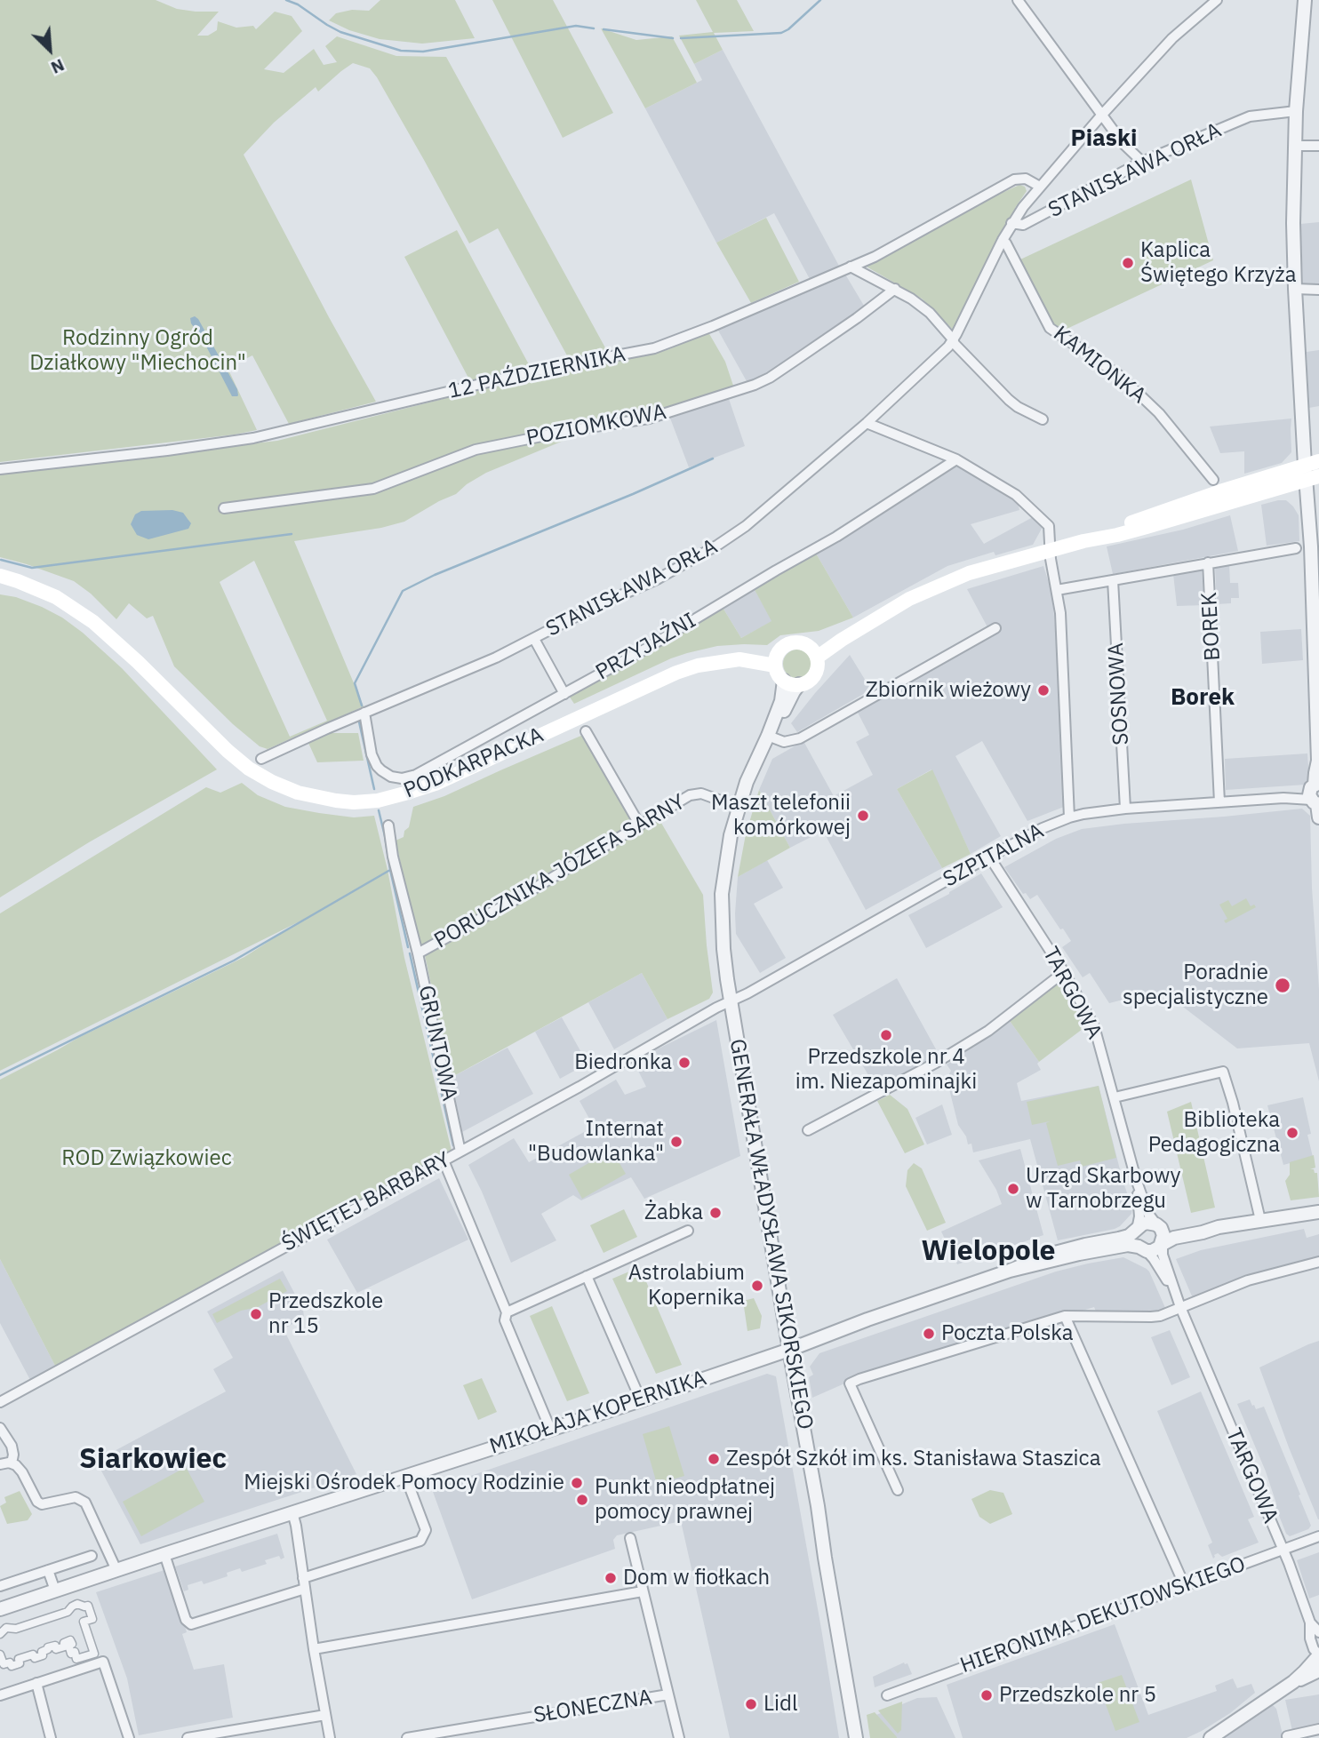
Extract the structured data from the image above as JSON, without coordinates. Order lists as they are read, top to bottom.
{
  "streets": {
    "main road": ["PODKARPACKA"],
    "street": [
      "STANISŁAWA ORŁA",
      "KAMIONKA",
      "12 PAŹDZIERNIKA",
      "POZIOMKOWA",
      "BOREK",
      "PRZYJAŹNI",
      "SOSNOWA",
      "SZPITALNA",
      "PORUCZNIKA JÓZEFA SARNY",
      "TARGOWA",
      "GRUNTOWA",
      "ŚWIĘTEJ BARBARY",
      "GENERAŁA WŁADYSŁAWA SIKORSKIEGO",
      "MIKOŁAJA KOPERNIKA",
      "HIERONIMA DEKUTOWSKIEGO",
      "SŁONECZNA"
    ]
  },
  "crossings": [
    ["STANISŁAWA ORŁA", "KAMIONKA"],
    ["STANISŁAWA ORŁA", "12 PAŹDZIERNIKA"],
    ["STANISŁAWA ORŁA", "PRZYJAŹNI"],
    ["BOREK", "SZPITALNA"],
    ["SOSNOWA", "SZPITALNA"],
    ["PODKARPACKA", "GENERAŁA WŁADYSŁAWA SIKORSKIEGO"],
    ["SZPITALNA", "TARGOWA"],
    ["SZPITALNA", "ŚWIĘTEJ BARBARY"],
    ["SZPITALNA", "GENERAŁA WŁADYSŁAWA SIKORSKIEGO"],
    ["PORUCZNIKA JÓZEFA SARNY", "GRUNTOWA"],
    ["PORUCZNIKA JÓZEFA SARNY", "GENERAŁA WŁADYSŁAWA SIKORSKIEGO"],
    ["TARGOWA", "HIERONIMA DEKUTOWSKIEGO"],
    ["GRUNTOWA", "ŚWIĘTEJ BARBARY"],
    ["ŚWIĘTEJ BARBARY", "GENERAŁA WŁADYSŁAWA SIKORSKIEGO"],
    ["GENERAŁA WŁADYSŁAWA SIKORSKIEGO", "MIKOŁAJA KOPERNIKA"]
  ],
  "districts": [
    "Piaski",
    "Borek",
    "Wielopole",
    "Siarkowiec"
  ],
  "parks": ["Rodzinny Ogród Działkowy \"Miechocin\"", "ROD Związkowiec"],
  "places": [
    "Kaplica Świętego Krzyża",
    "Zbiornik wieżowy",
    "Maszt telefonii komórkowej",
    "Poradnie specjalistyczne",
    "Przedszkole nr 4 im. Niezapominajki",
    "Biedronka",
    "Biblioteka Pedagogiczna",
    "Internat \"Budowlanka\"",
    "Urząd Skarbowy w Tarnobrzegu",
    "Żabka",
    "Astrolabium Kopernika",
    "Przedszkole nr 15",
    "Poczta Polska",
    "Zespół Szkół im ks. Stanisława Staszica",
    "Miejski Ośrodek Pomocy Rodzinie",
    "Punkt nieodpłatnej pomocy prawnej",
    "Dom w fiołkach",
    "Przedszkole nr 5",
    "Lidl"
  ],
  "north": "bottom right"
}
